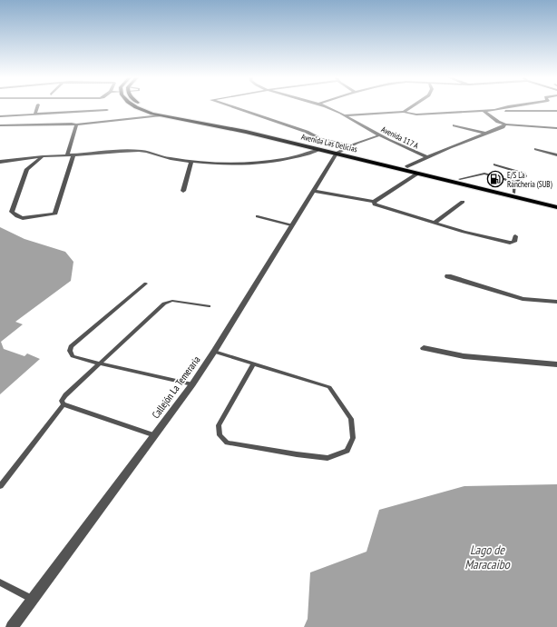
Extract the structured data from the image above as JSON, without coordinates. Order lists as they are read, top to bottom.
{
  "streets": {
    "main road": ["Avenida Las Delicias"],
    "street": ["Avenida 117 A", "Callejón La Temeraria"]
  },
  "crossings": [
    ["Avenida Las Delicias", "Callejón La Temeraria"]
  ],
  "water": ["Lago de Maracaibo"],
  "places": {
    "fuel station": ["E/S La Ranchería (SUB)"]
  }
}
